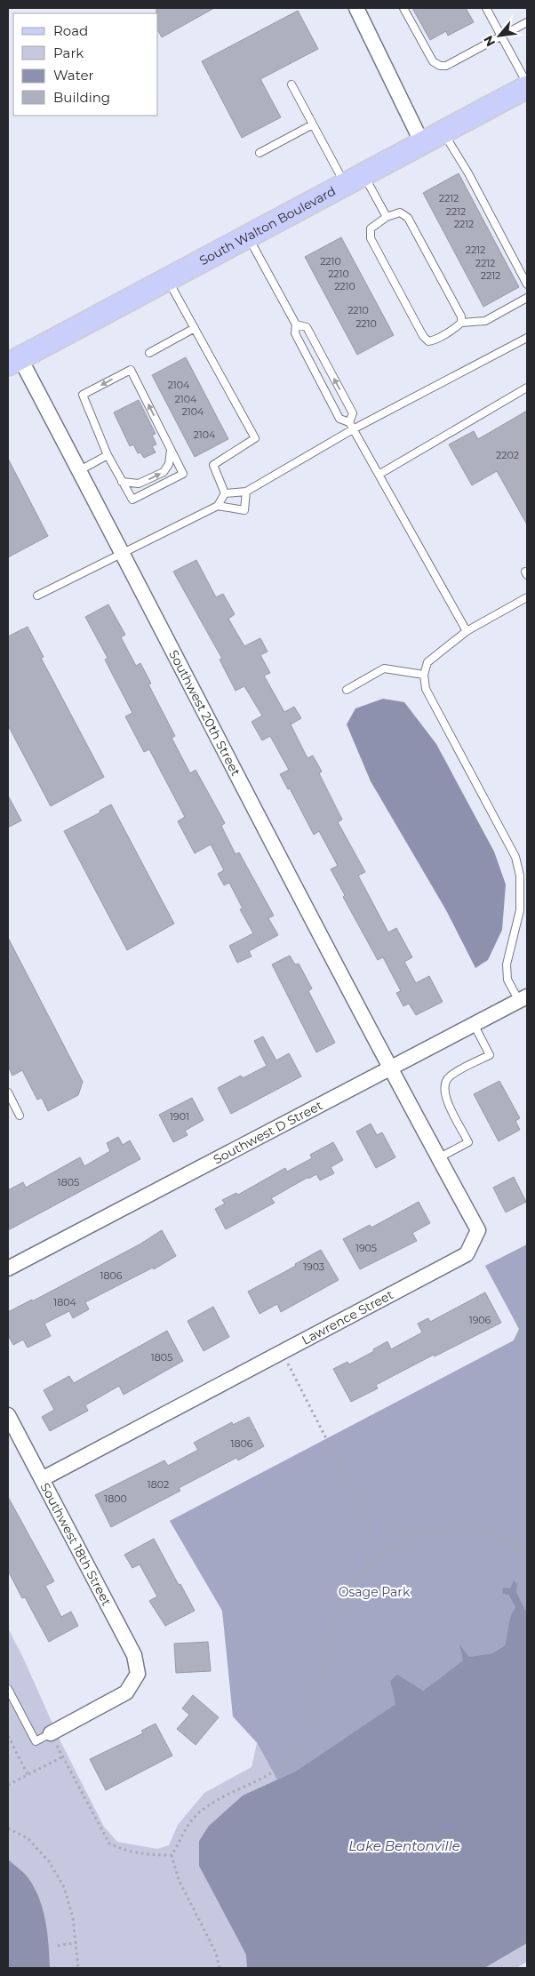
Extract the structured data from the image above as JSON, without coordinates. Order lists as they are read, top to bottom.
{
  "streets": {
    "main road": ["South Walton Boulevard"],
    "street": [
      "Southwest 20th Street",
      "Southwest D Street",
      "Lawrence Street",
      "Southwest 18th Street"
    ]
  },
  "crossings": [
    ["South Walton Boulevard", "Southwest 20th Street"],
    ["Southwest 20th Street", "Southwest D Street"],
    ["Southwest 20th Street", "Lawrence Street"],
    ["Southwest D Street", "Lawrence Street"],
    ["Lawrence Street", "Southwest 18th Street"]
  ],
  "water": ["Lake Bentonville"],
  "parks": ["Osage Park"],
  "house_numbers": [
    "2212",
    "2212",
    "2212",
    "2212",
    "2210",
    "2212",
    "2210",
    "2212",
    "2210",
    "2210",
    "2210",
    "2104",
    "2104",
    "2104",
    "2104",
    "2202",
    "1901",
    "1805",
    "1905",
    "1903",
    "1806",
    "1804",
    "1906",
    "1805",
    "1806",
    "1802",
    "1800"
  ],
  "legend": [
    "Road",
    "Park",
    "Water",
    "Building"
  ],
  "north": "bottom left"
}
